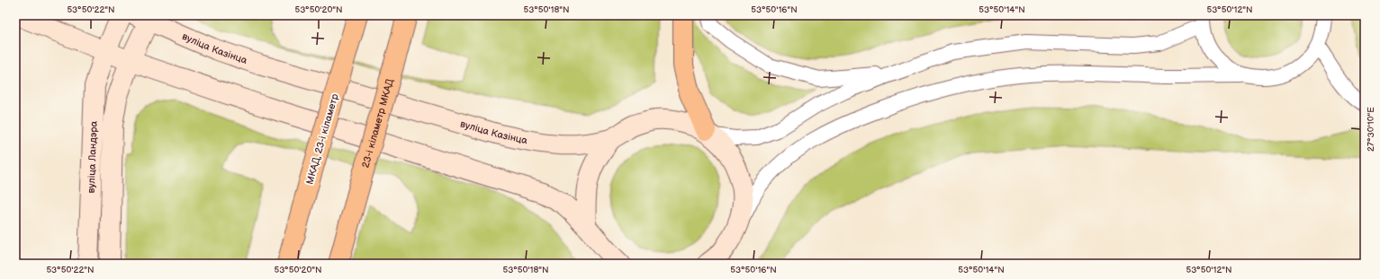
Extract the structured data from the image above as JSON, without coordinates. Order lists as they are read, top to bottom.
{
  "streets": {
    "highway": ["23-і кіламетр МКАД", "МКАД, 23-і кіламетр"],
    "main road": ["вуліца Казінца", "вуліца Ландэра"]
  },
  "crossings": [
    ["вуліца Казінца", "вуліца Ландэра"]
  ],
  "coordinates": [
    "53°50'22\"N",
    "53°50'20\"N",
    "53°50'18\"N",
    "53°50'16\"N",
    "53°50'14\"N",
    "53°50'12\"N",
    "27°30'10\"E"
  ]
}
